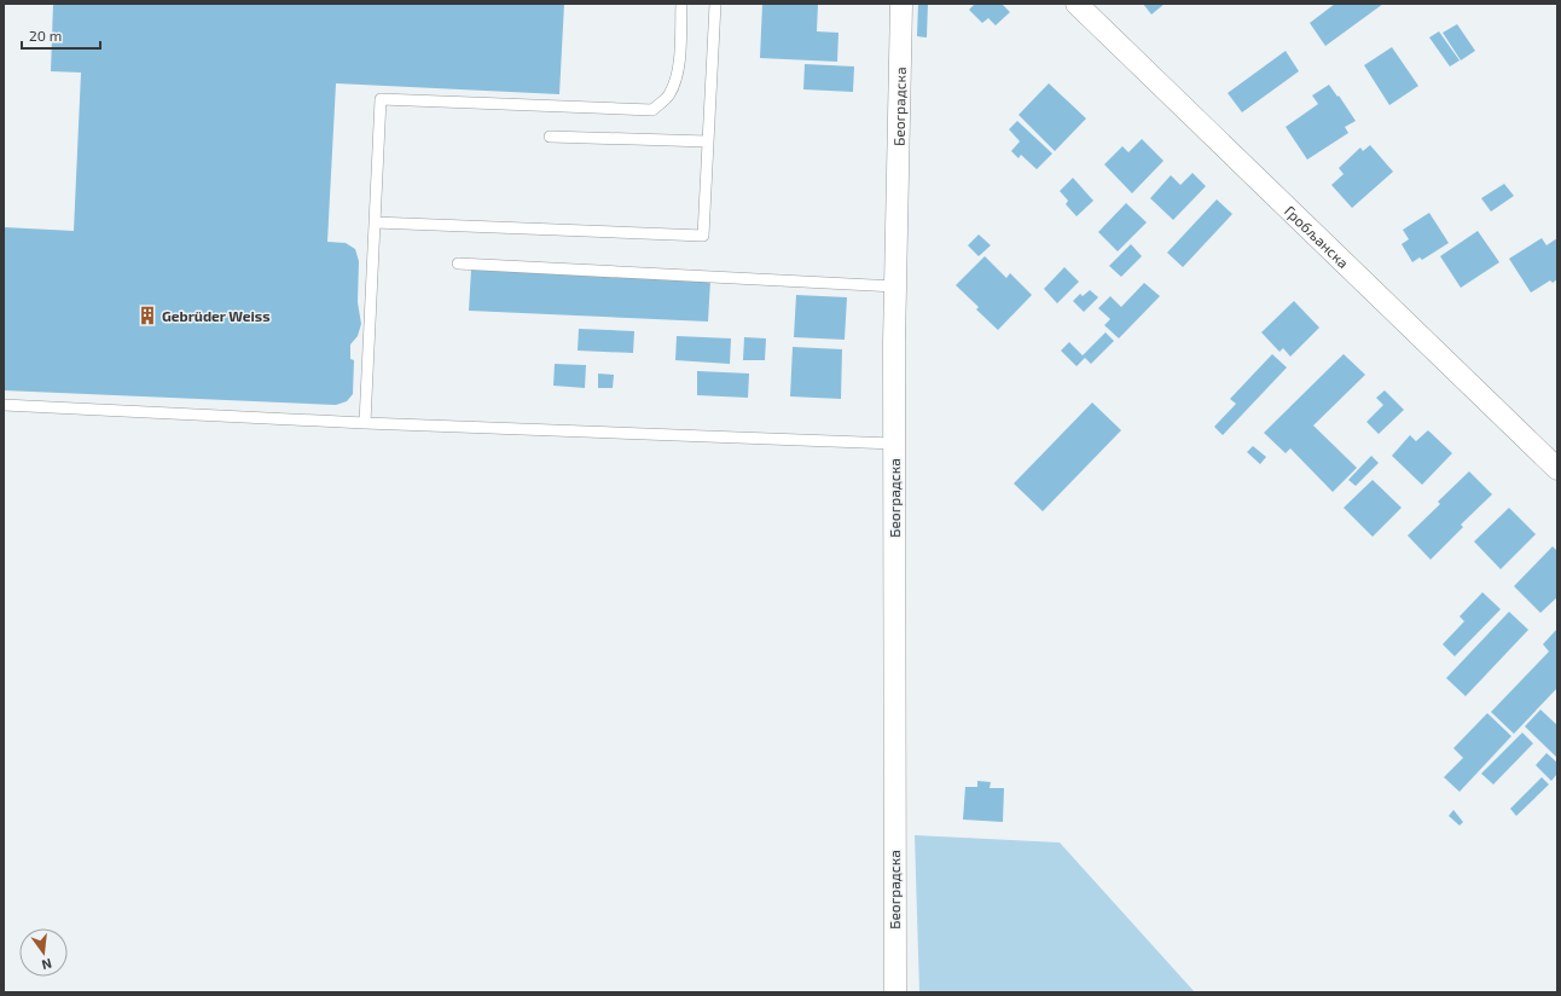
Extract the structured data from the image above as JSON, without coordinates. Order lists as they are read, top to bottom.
{
  "streets": {
    "street": ["Београдска", "Гробљанска"]
  },
  "places": {
    "building": ["Gebrüder Weiss"]
  },
  "scale_bar": "20 m",
  "north": "bottom"
}
